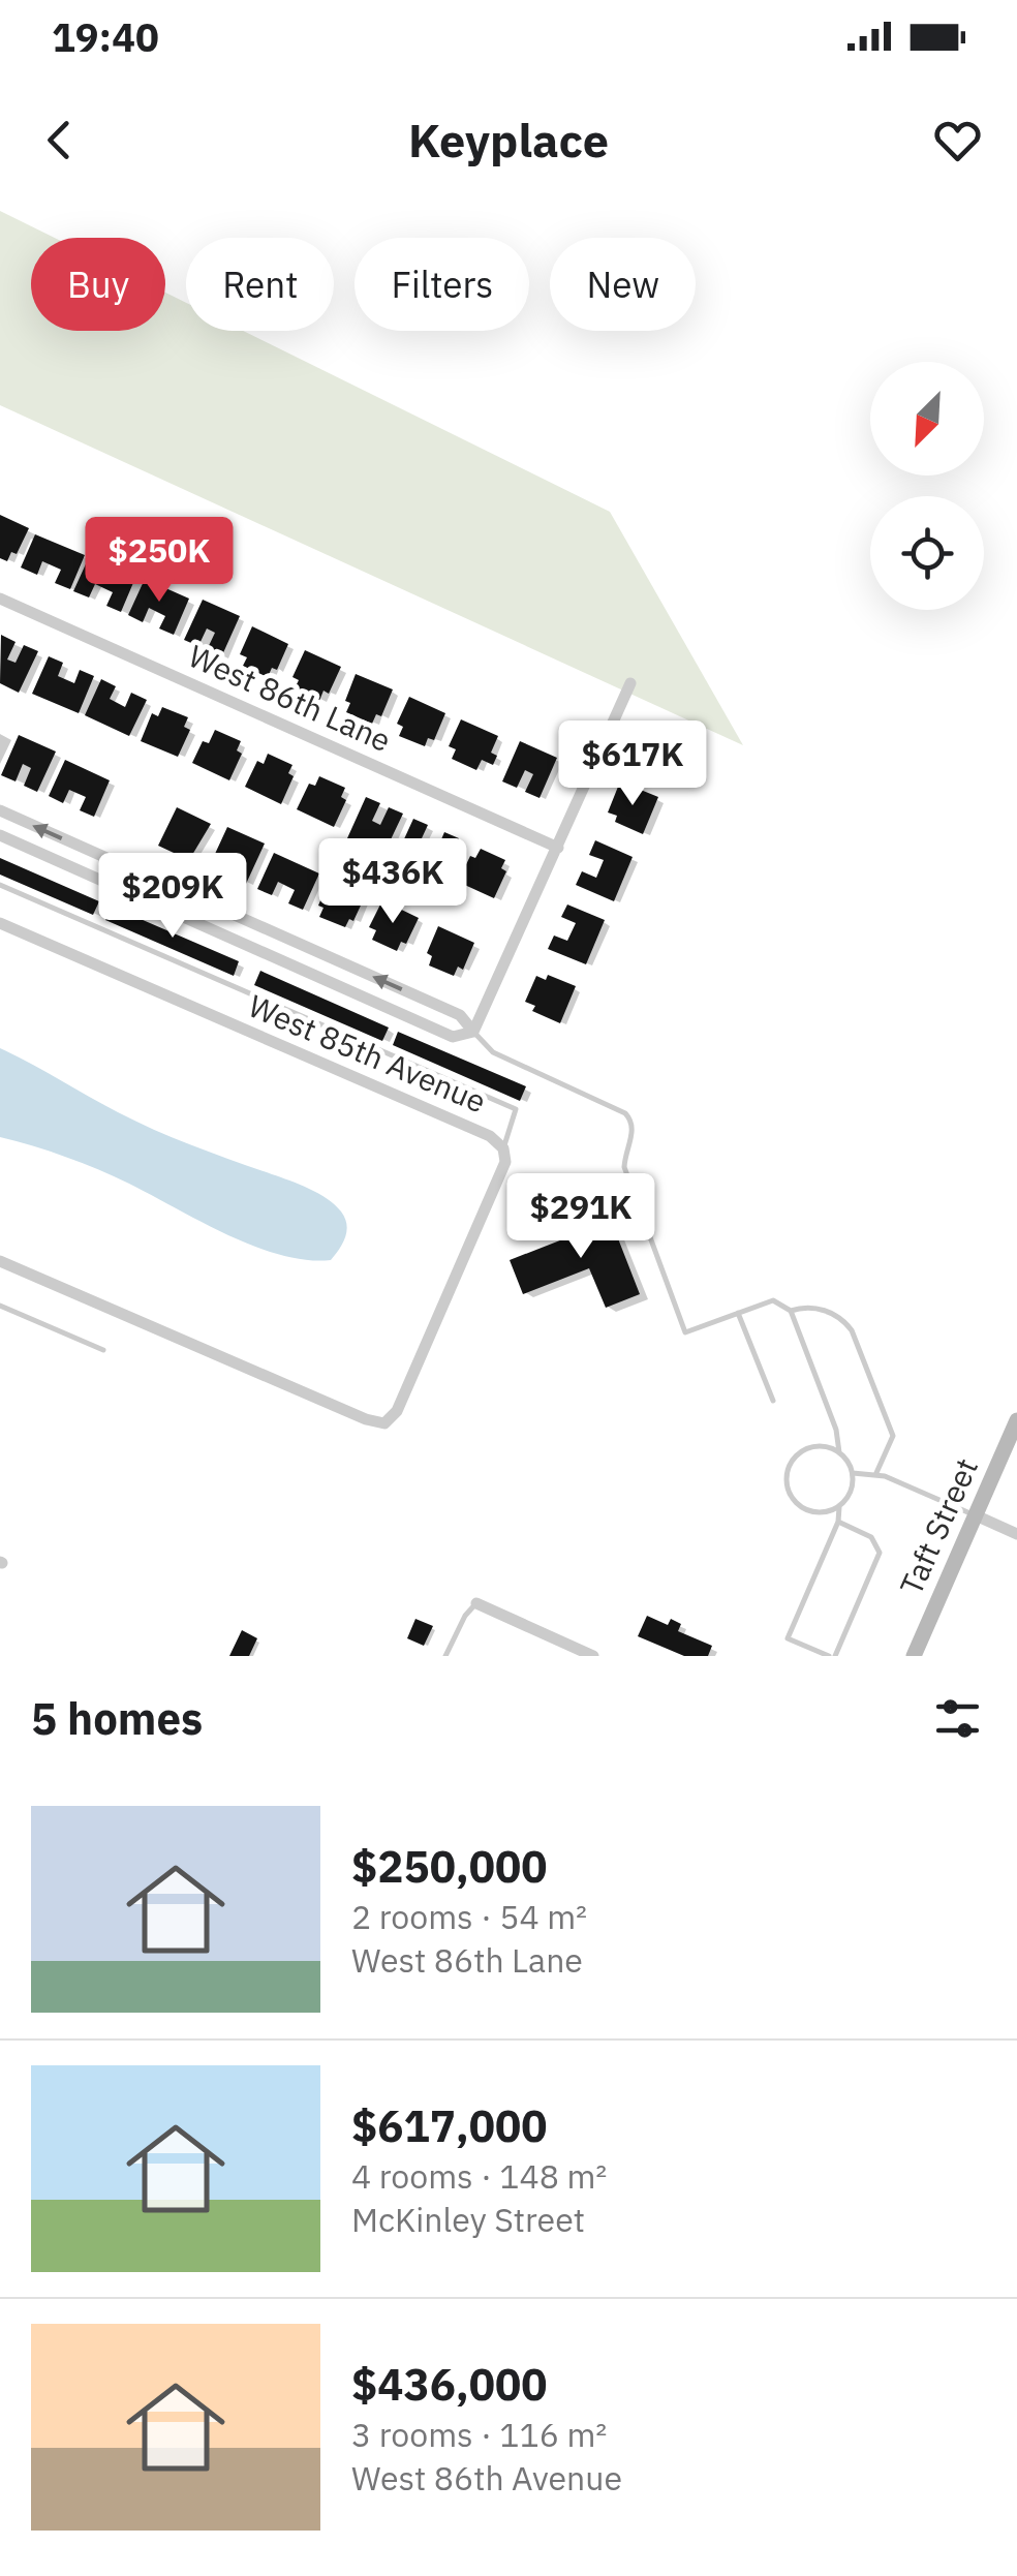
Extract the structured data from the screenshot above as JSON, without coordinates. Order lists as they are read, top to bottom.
{
  "streets": {
    "main road": ["Taft Street"],
    "street": ["West 86th Lane", "West 85th Avenue"]
  },
  "north": "bottom left",
  "page": {
    "status": "19:40",
    "header": "Keyplace",
    "chip": [
      "Buy",
      "Rent",
      "Filters",
      "New"
    ],
    "price": [
      "$250K",
      "$617K",
      "$436K",
      "$209K",
      "$291K"
    ],
    "heading": "5 homes",
    "list": [
      {
        "name": "$250,000",
        "note": "2 rooms · 54 m² · West 86th Lane"
      },
      {
        "name": "$617,000",
        "note": "4 rooms · 148 m² · McKinley Street"
      },
      {
        "name": "$436,000",
        "note": "3 rooms · 116 m² · West 86th Avenue"
      }
    ]
  }
}
